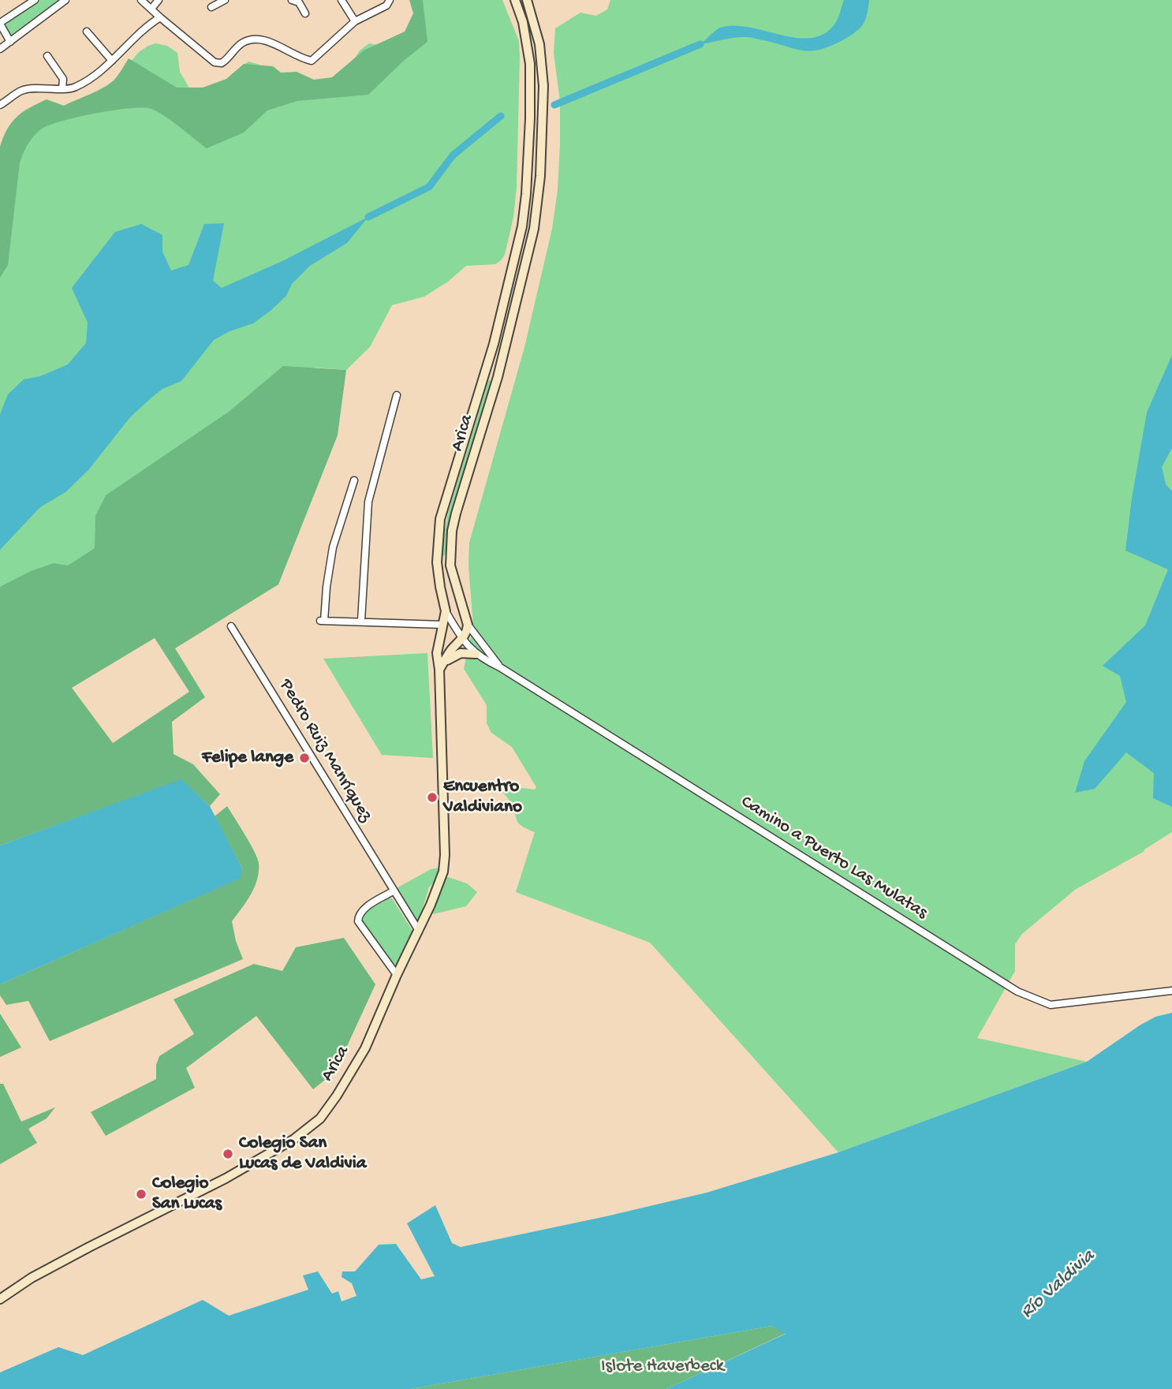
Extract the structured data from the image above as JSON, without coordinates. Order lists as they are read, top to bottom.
{
  "streets": {
    "main road": ["Arica"],
    "street": ["Pedro Ruiz Manríquez", "Camino a Puerto Las Mulatas"]
  },
  "crossings": [
    ["Arica", "Pedro Ruiz Manríquez"],
    ["Arica", "Camino a Puerto Las Mulatas"]
  ],
  "water": ["Río Valdivia"],
  "parks": ["Islote Haverbeck"],
  "places": [
    "Felipe lange",
    "Encuentro Valdiviano",
    "Colegio San Lucas de Valdivia",
    "Colegio San Lucas"
  ]
}
